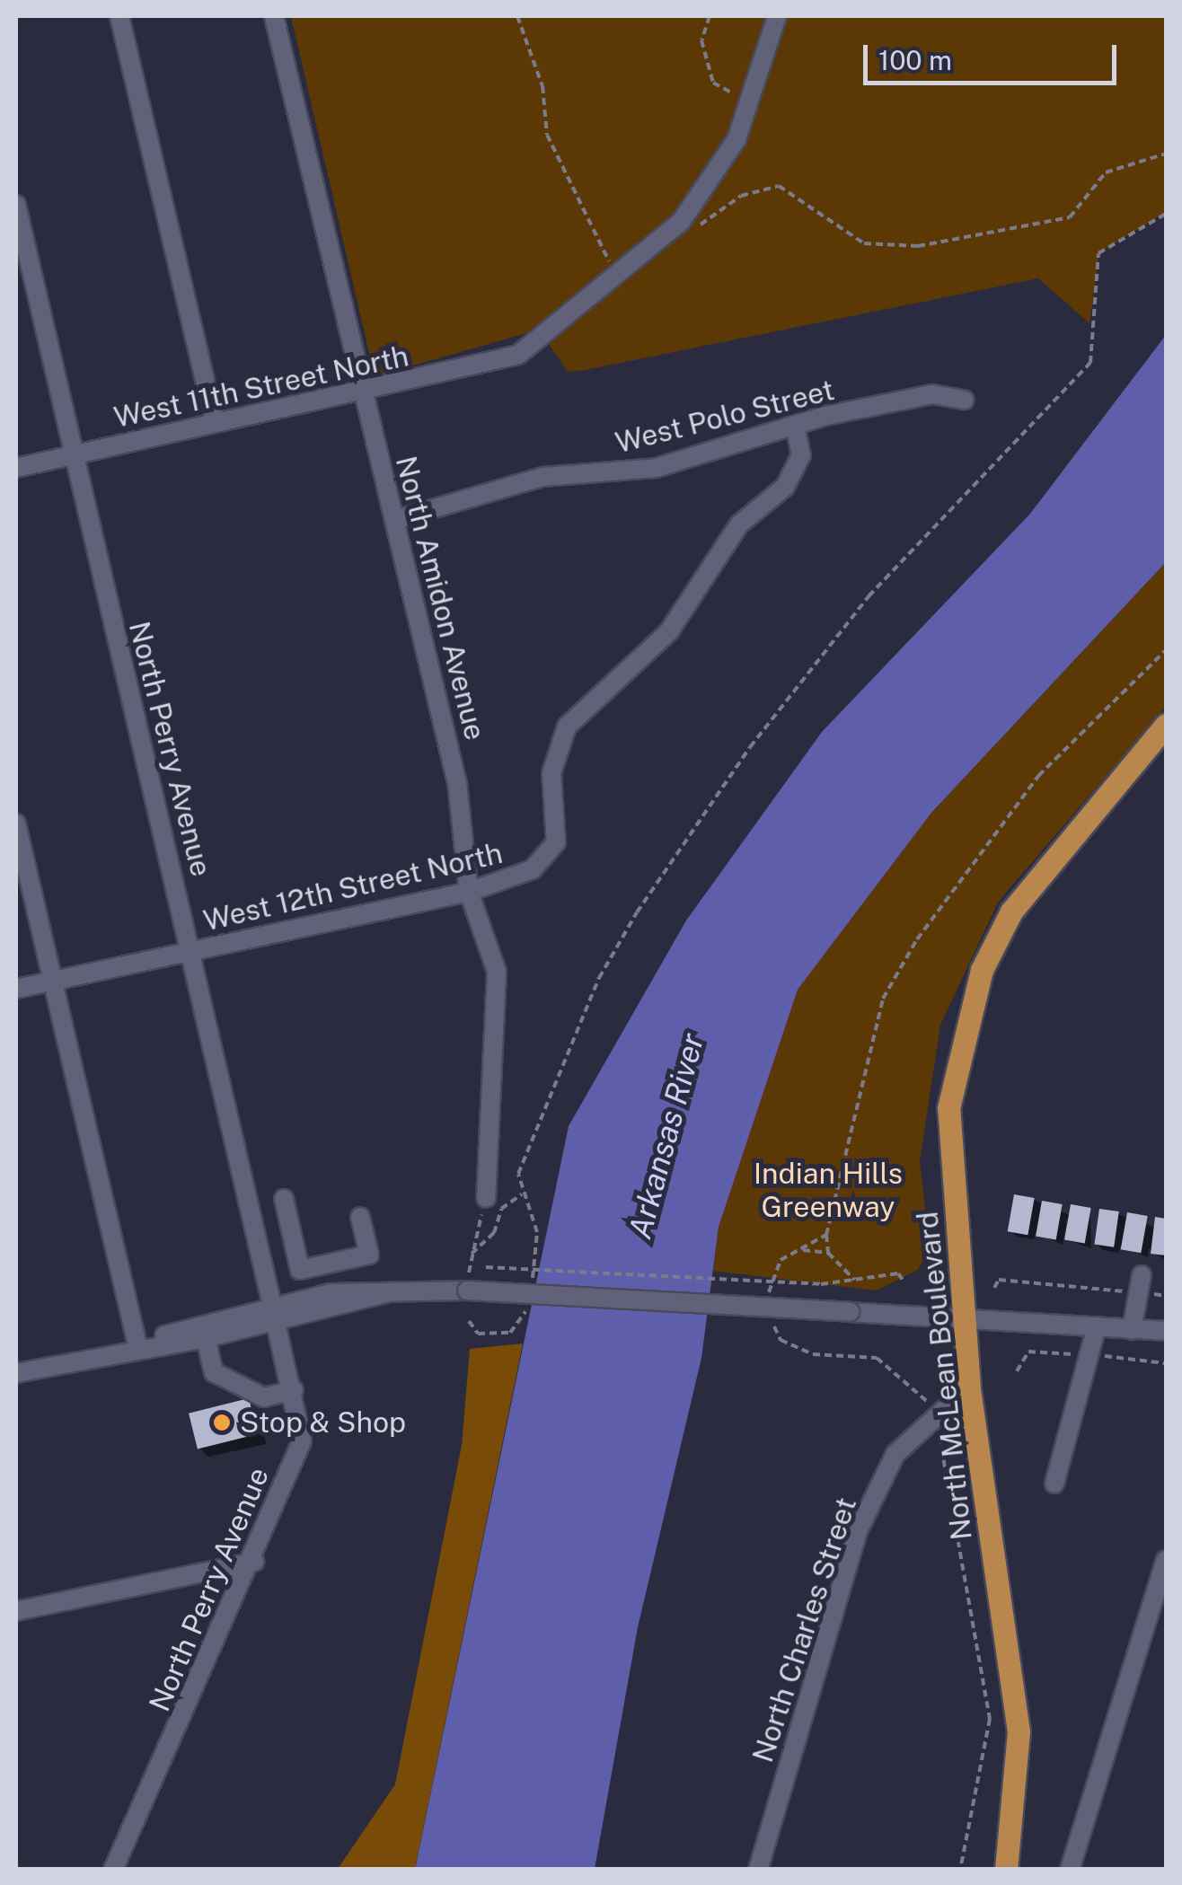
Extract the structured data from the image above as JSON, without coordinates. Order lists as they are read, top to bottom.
{
  "streets": {
    "main road": ["North McLean Boulevard"],
    "street": [
      "West 11th Street North",
      "West Polo Street",
      "North Amidon Avenue",
      "North Perry Avenue",
      "West 12th Street North",
      "North Charles Street"
    ]
  },
  "crossings": [
    ["West 11th Street North", "North Amidon Avenue"],
    ["West 11th Street North", "North Perry Avenue"],
    ["West Polo Street", "North Amidon Avenue"],
    ["West Polo Street", "West 12th Street North"],
    ["North Amidon Avenue", "West 12th Street North"],
    ["North Perry Avenue", "West 12th Street North"],
    ["North McLean Boulevard", "North Charles Street"]
  ],
  "water": ["Arkansas River"],
  "parks": ["Indian Hills Greenway"],
  "places": ["Stop & Shop"],
  "scale_bar": "100 m"
}
